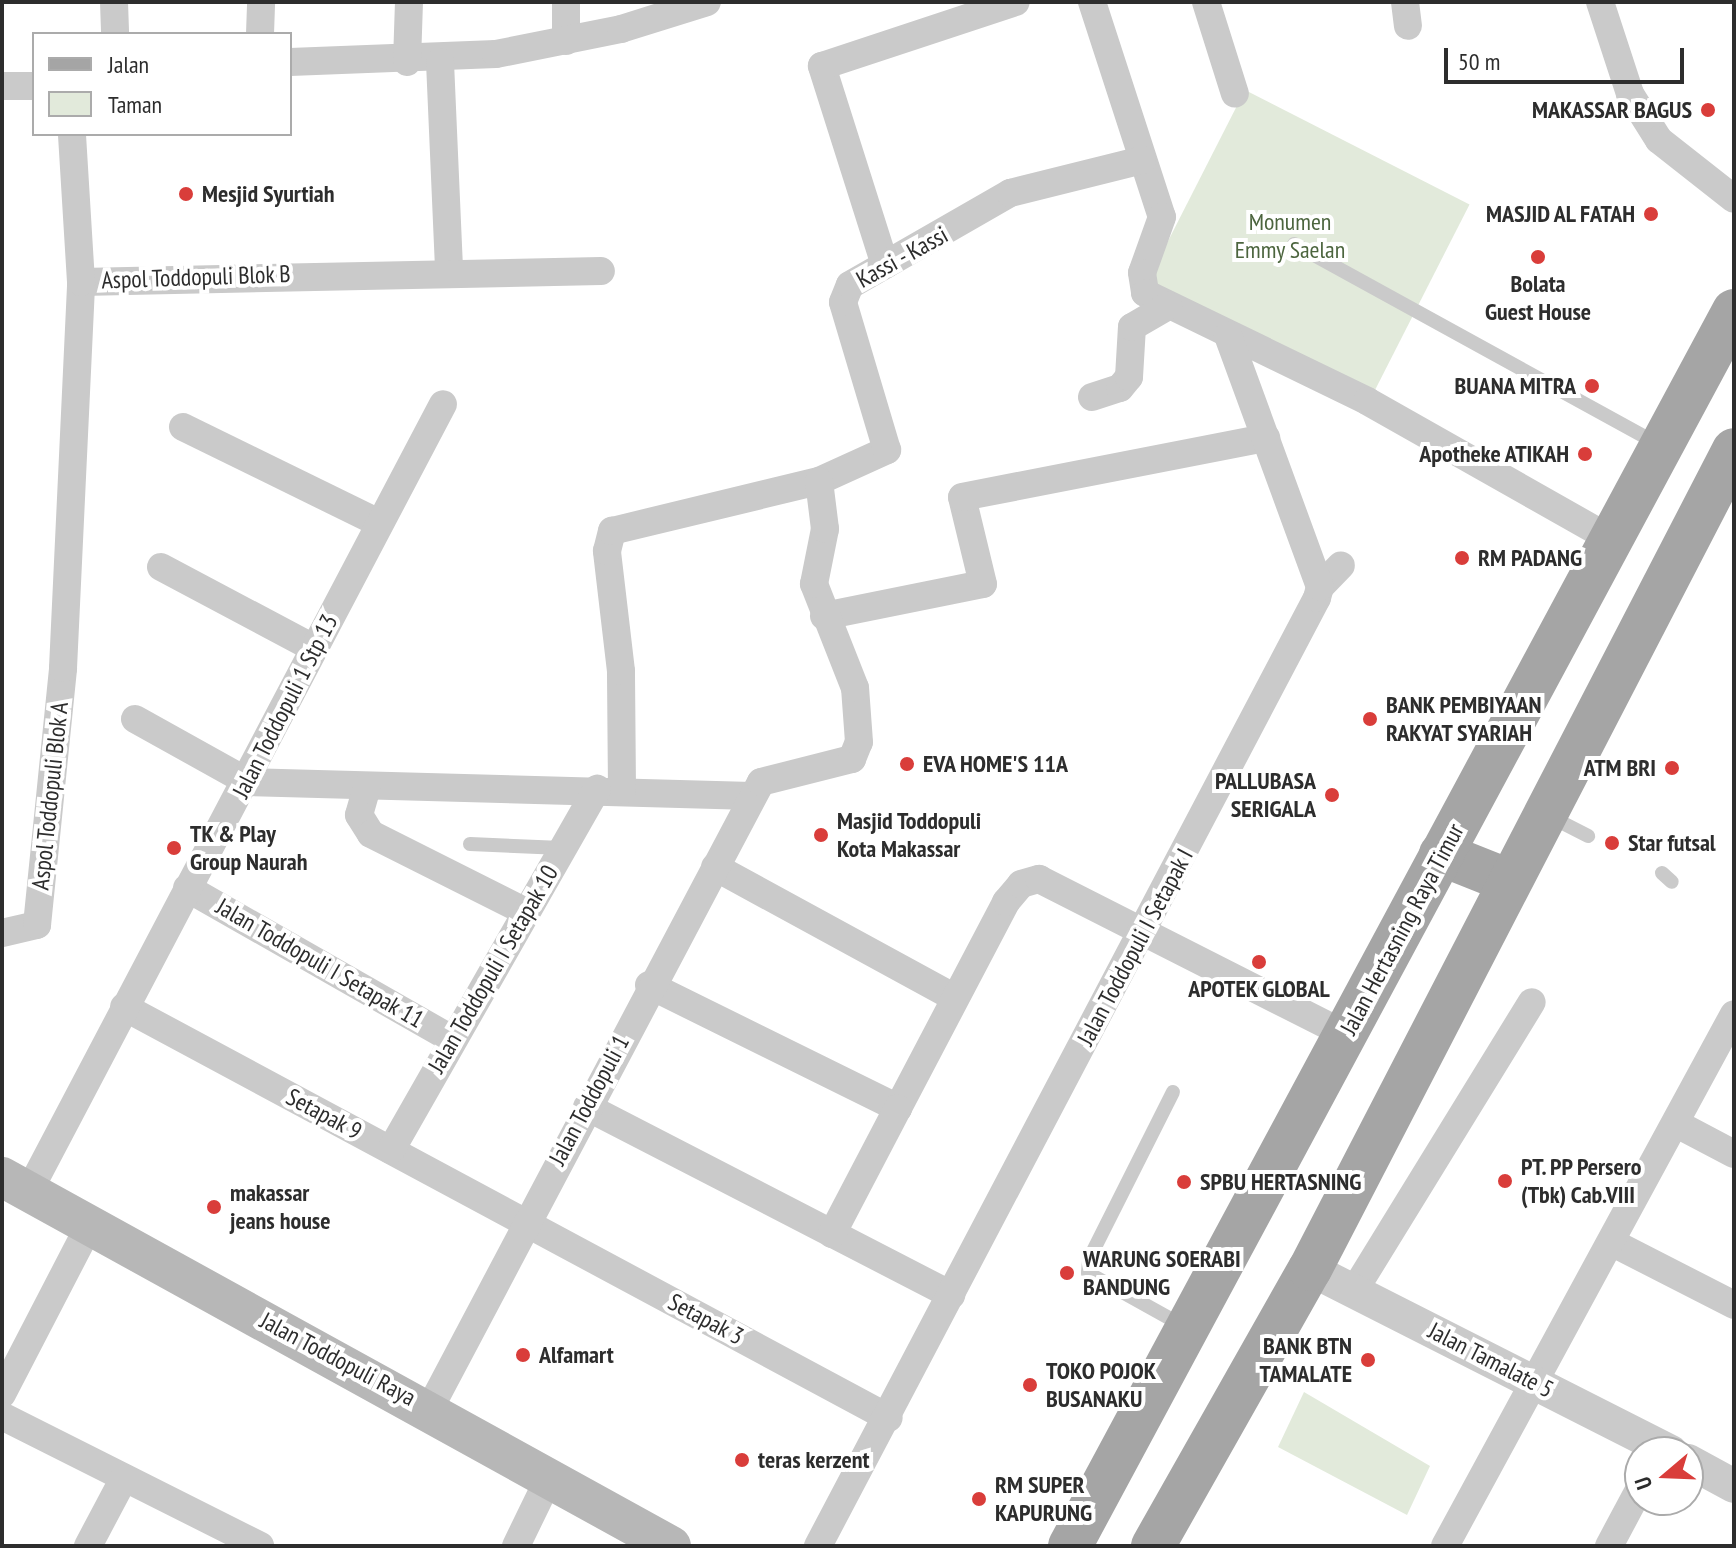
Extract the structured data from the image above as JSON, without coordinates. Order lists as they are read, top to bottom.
{
  "streets": {
    "main road": ["Jalan Hertasning Raya Timur", "Jalan Toddopuli Raya"],
    "street": [
      "Kassi - Kassi",
      "Aspol Toddopuli Blok B",
      "Jalan Toddopuli 1 Stp 13",
      "Aspol Toddopuli Blok A",
      "Jalan Toddopuli I Setapak I",
      "Jalan Toddopuli I Setapak 11",
      "Jalan Toddopuli I Setapak 10",
      "Jalan Toddopuli 1",
      "Setapak 9",
      "Setapak 3",
      "Jalan Tamalate 5"
    ]
  },
  "crossings": [
    ["Kassi - Kassi", "Jalan Toddopuli 1"],
    ["Aspol Toddopuli Blok B", "Aspol Toddopuli Blok A"],
    ["Jalan Toddopuli 1 Stp 13", "Jalan Toddopuli I Setapak 11"],
    ["Jalan Toddopuli 1 Stp 13", "Setapak 9"],
    ["Jalan Toddopuli 1 Stp 13", "Jalan Toddopuli Raya"],
    ["Jalan Toddopuli I Setapak I", "Setapak 3"],
    ["Jalan Toddopuli I Setapak 11", "Jalan Toddopuli I Setapak 10"],
    ["Jalan Toddopuli I Setapak 10", "Setapak 9"],
    ["Jalan Toddopuli 1", "Setapak 9"],
    ["Jalan Toddopuli 1", "Setapak 3"],
    ["Jalan Toddopuli 1", "Jalan Toddopuli Raya"],
    ["Setapak 9", "Setapak 3"]
  ],
  "parks": ["Monumen Emmy Saelan"],
  "places": [
    "MAKASSAR BAGUS",
    "Mesjid Syurtiah",
    "MASJID AL FATAH",
    "Bolata Guest House",
    "BUANA MITRA",
    "Apotheke ATIKAH",
    "RM PADANG",
    "BANK PEMBIYAAN RAKYAT SYARIAH",
    "EVA HOME'S 11A",
    "ATM BRI",
    "PALLUBASA SERIGALA",
    "Masjid Toddopuli Kota Makassar",
    "Star futsal",
    "TK & Play Group Naurah",
    "APOTEK GLOBAL",
    "PT. PP Persero (Tbk) Cab.VIII",
    "SPBU HERTASNING",
    "makassar jeans house",
    "WARUNG SOERABI BANDUNG",
    "Alfamart",
    "BANK BTN TAMALATE",
    "TOKO POJOK BUSANAKU",
    "teras kerzent",
    "RM SUPER KAPURUNG"
  ],
  "legend": ["Jalan", "Taman"],
  "scale_bar": "50 m",
  "north": "left"
}
